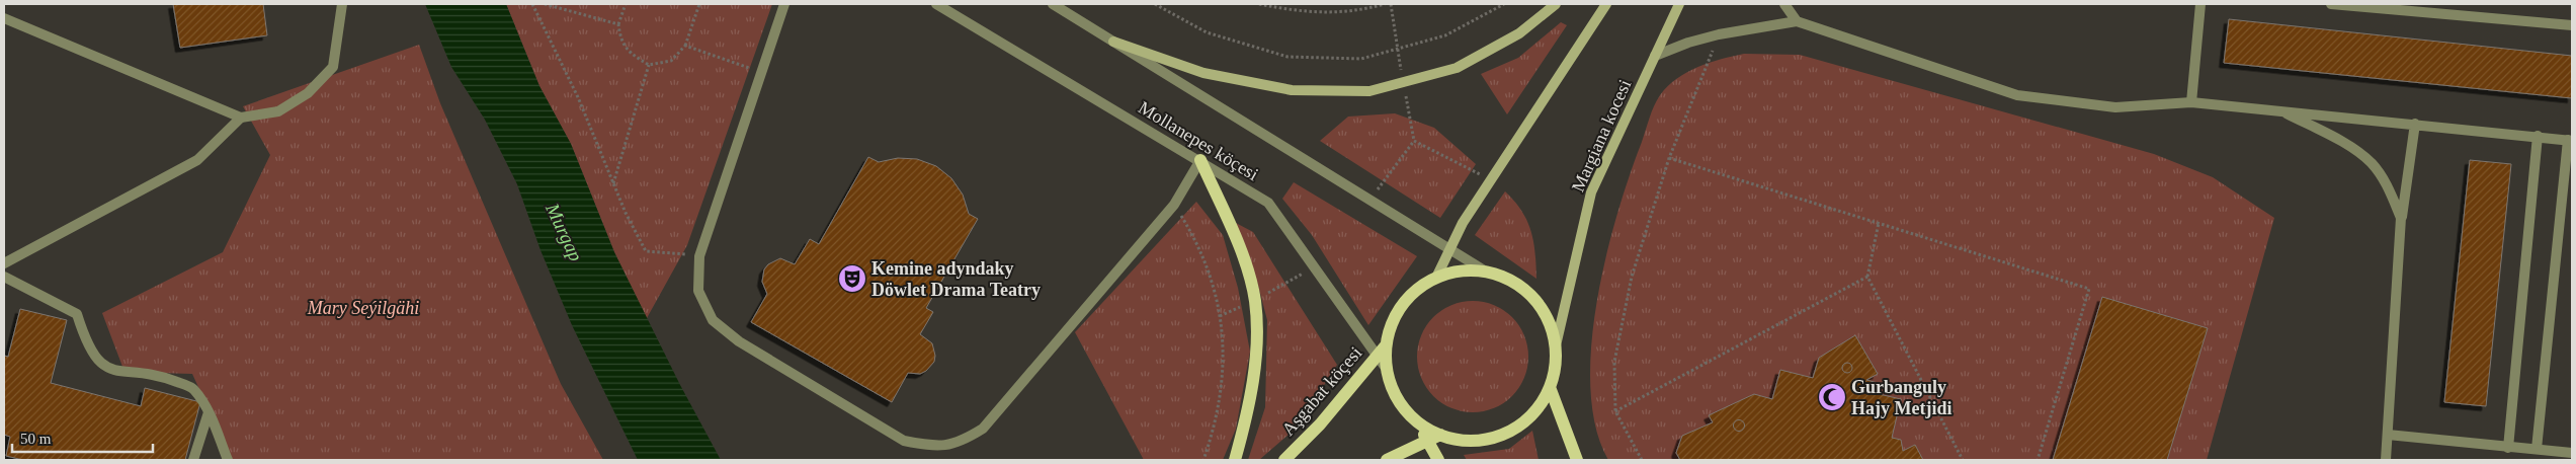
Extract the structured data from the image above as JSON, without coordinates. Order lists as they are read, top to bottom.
{
  "streets": {
    "main road": ["Margiana kocesi", "Aşgabat köçesi"],
    "street": ["Mollanepes köçesi"]
  },
  "crossings": [
    ["Margiana kocesi", "Mollanepes köçesi"],
    ["Margiana kocesi", "Aşgabat köçesi"],
    ["Mollanepes köçesi", "Aşgabat köçesi"]
  ],
  "water": ["Murgap"],
  "parks": ["Mary Seýilgähi"],
  "places": {
    "theatre": ["Kemine adyndaky Döwlet Drama Teatry"],
    "mosque": ["Gurbanguly Hajy Metjidi"]
  },
  "scale_bar": "50 m"
}
